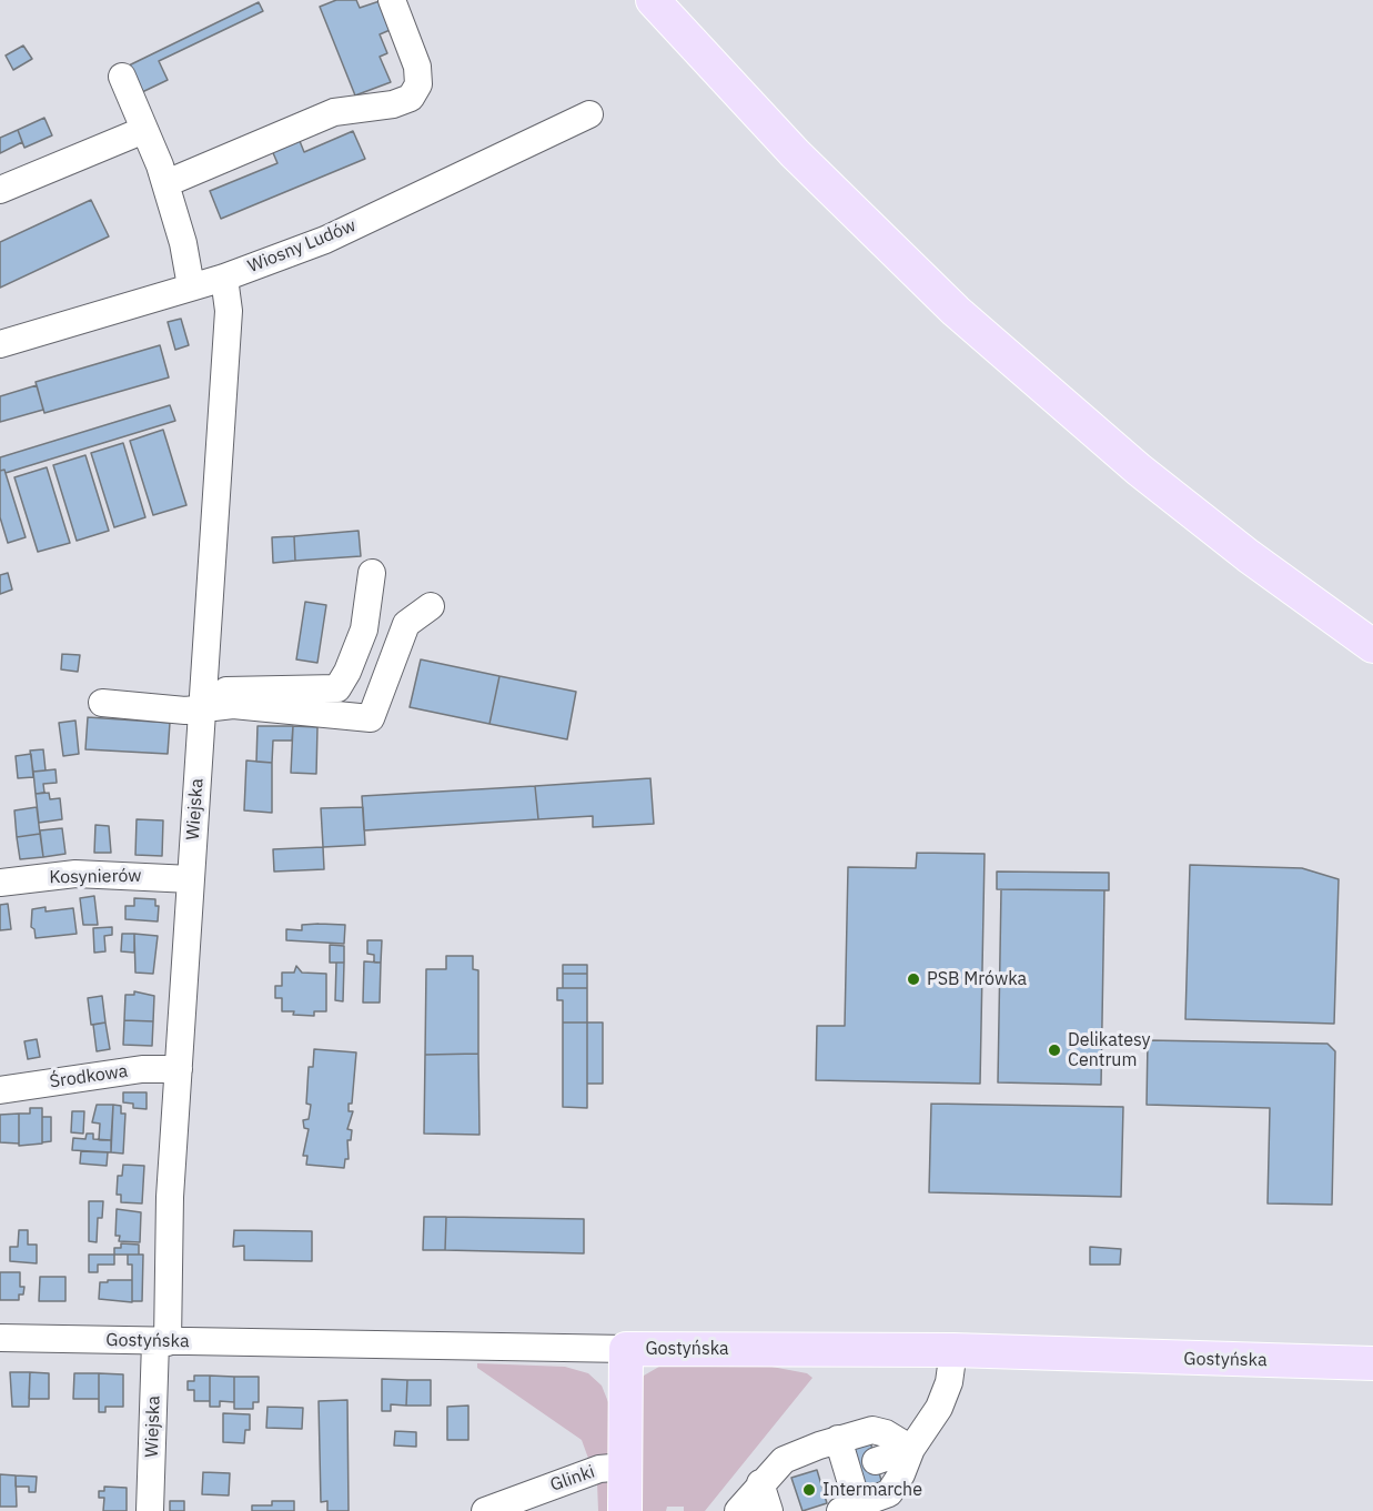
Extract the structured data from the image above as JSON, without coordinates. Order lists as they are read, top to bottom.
{
  "streets": {
    "main road": ["Gostyńska"],
    "street": [
      "Wiosny Ludów",
      "Wiejska",
      "Kosynierów",
      "Środkowa",
      "Glinki"
    ]
  },
  "crossings": [
    ["Wiosny Ludów", "Wiejska"],
    ["Wiejska", "Kosynierów"],
    ["Wiejska", "Środkowa"],
    ["Wiejska", "Gostyńska"]
  ],
  "places": ["PSB Mrówka", "Delikatesy Centrum", "Intermarche"]
}
